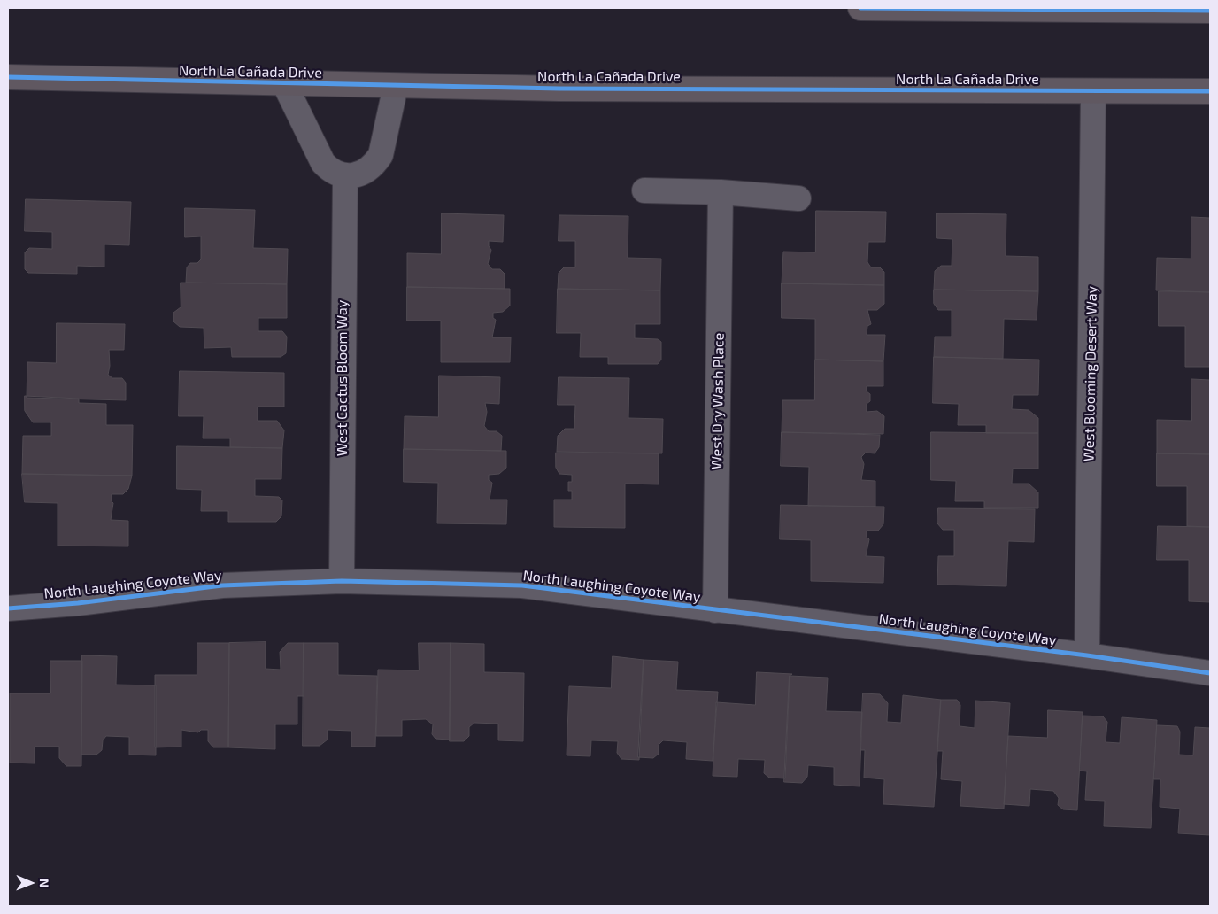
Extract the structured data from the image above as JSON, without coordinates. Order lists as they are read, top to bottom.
{
  "streets": {
    "main road": ["North La Cañada Drive"],
    "street": [
      "West Blooming Desert Way",
      "West Cactus Bloom Way",
      "West Dry Wash Place",
      "North Laughing Coyote Way"
    ]
  },
  "crossings": [
    ["North La Cañada Drive", "West Blooming Desert Way"],
    ["West Blooming Desert Way", "North Laughing Coyote Way"],
    ["West Cactus Bloom Way", "North Laughing Coyote Way"],
    ["West Dry Wash Place", "North Laughing Coyote Way"]
  ],
  "north": "right"
}
